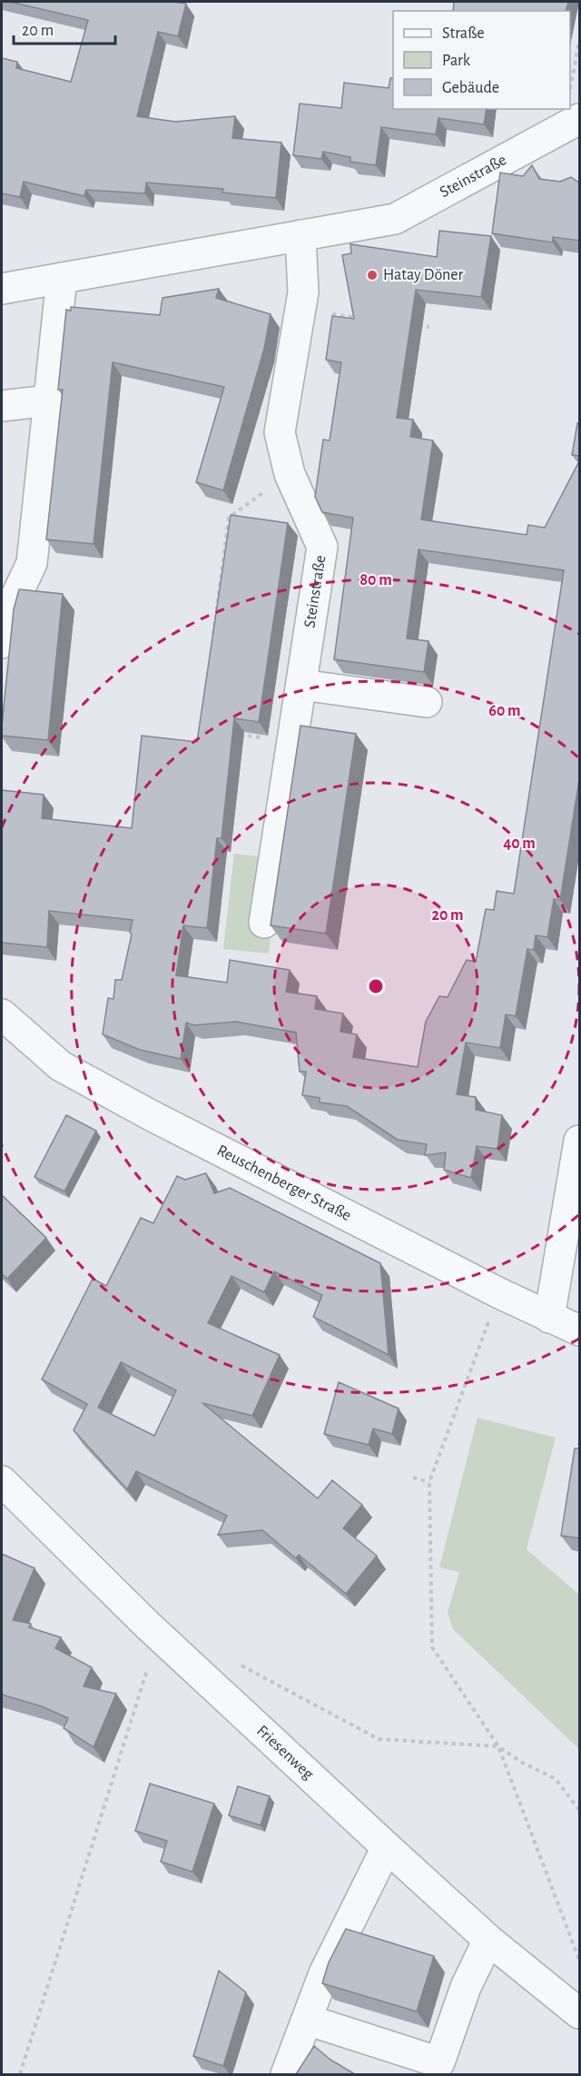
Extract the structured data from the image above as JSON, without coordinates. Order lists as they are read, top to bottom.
{
  "streets": {
    "street": ["Steinstraße", "Reuschenberger Straße", "Friesenweg"]
  },
  "places": ["Hatay Döner"],
  "legend": ["Straße", "Park", "Gebäude"],
  "scale_bar": "20 m",
  "rings": [
    "80 m",
    "60 m",
    "40 m",
    "20 m"
  ]
}
